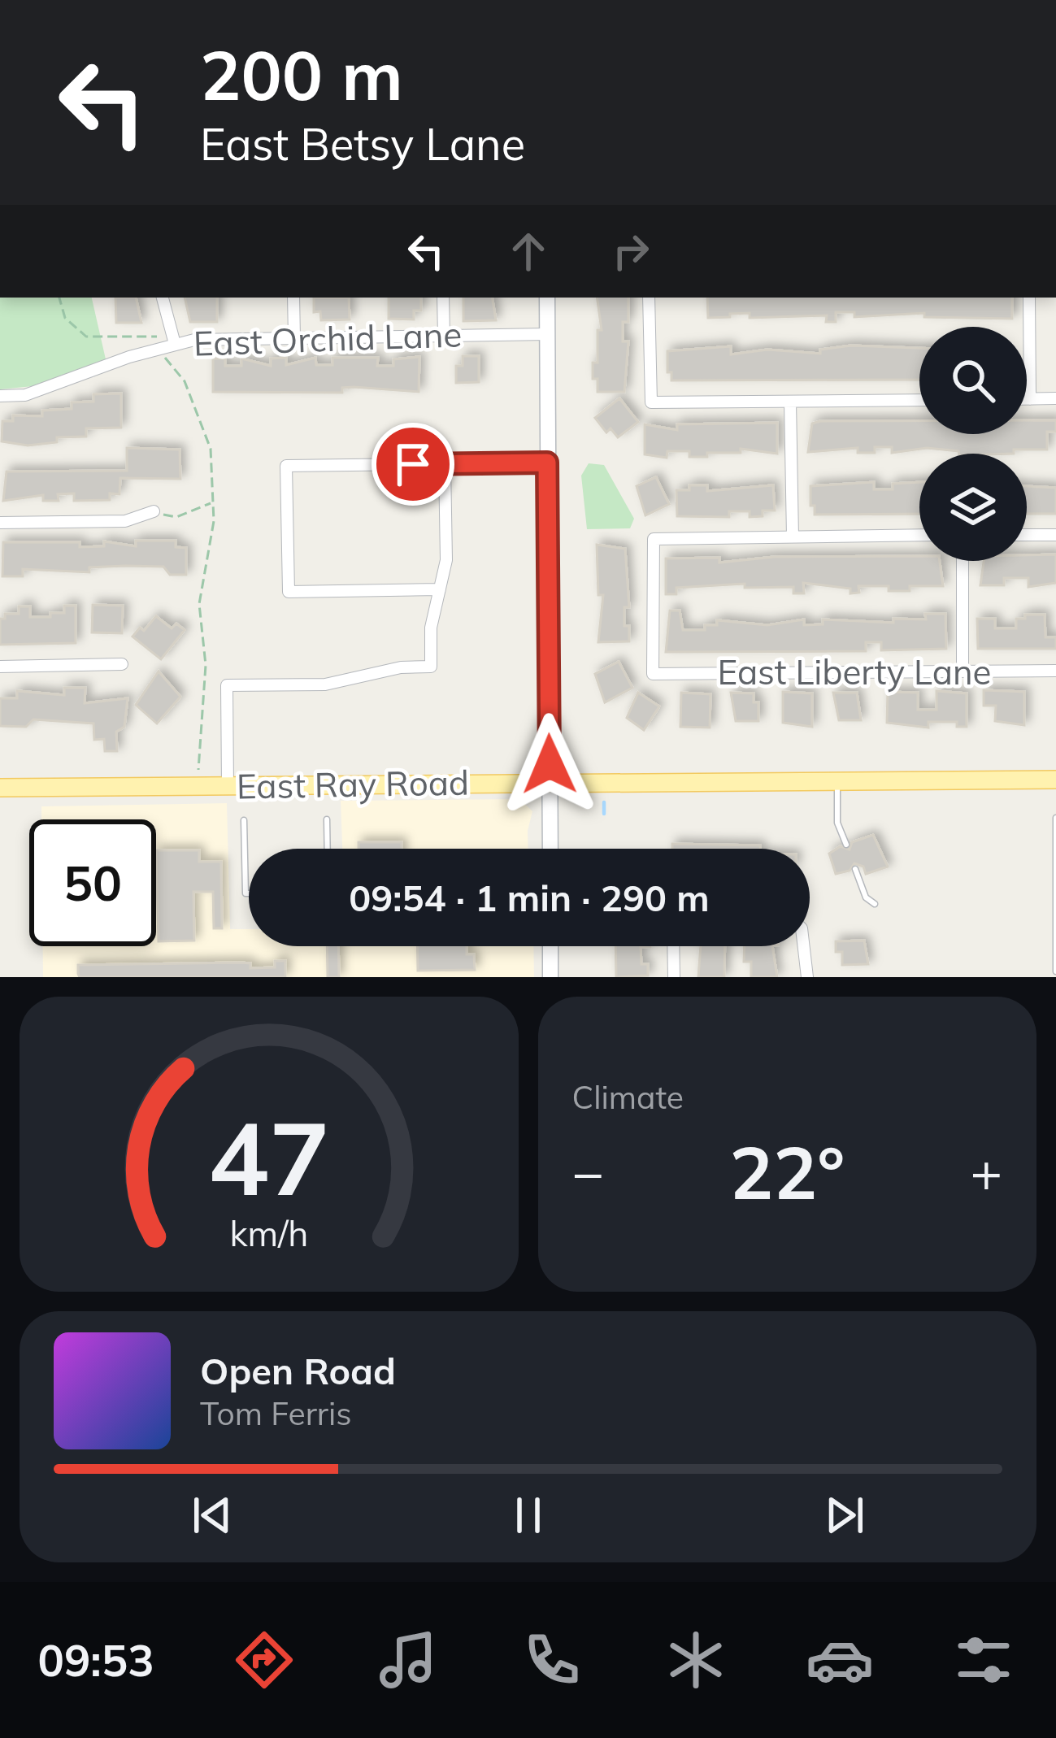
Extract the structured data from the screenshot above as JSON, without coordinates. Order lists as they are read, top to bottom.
{
  "streets": {
    "main road": ["East Ray Road"],
    "street": ["East Orchid Lane", "East Liberty Lane"]
  },
  "page": {
    "turn": ["200 m", "East Betsy Lane"],
    "limit": "50",
    "trip": "09:54 · 1 min · 290 m",
    "tile": "Climate",
    "heat": ["−", "22°", "+"],
    "song": ["Open Road", "Tom Ferris"],
    "tabs": "09:53",
    "gauge": ["47", "km/h"]
  }
}
